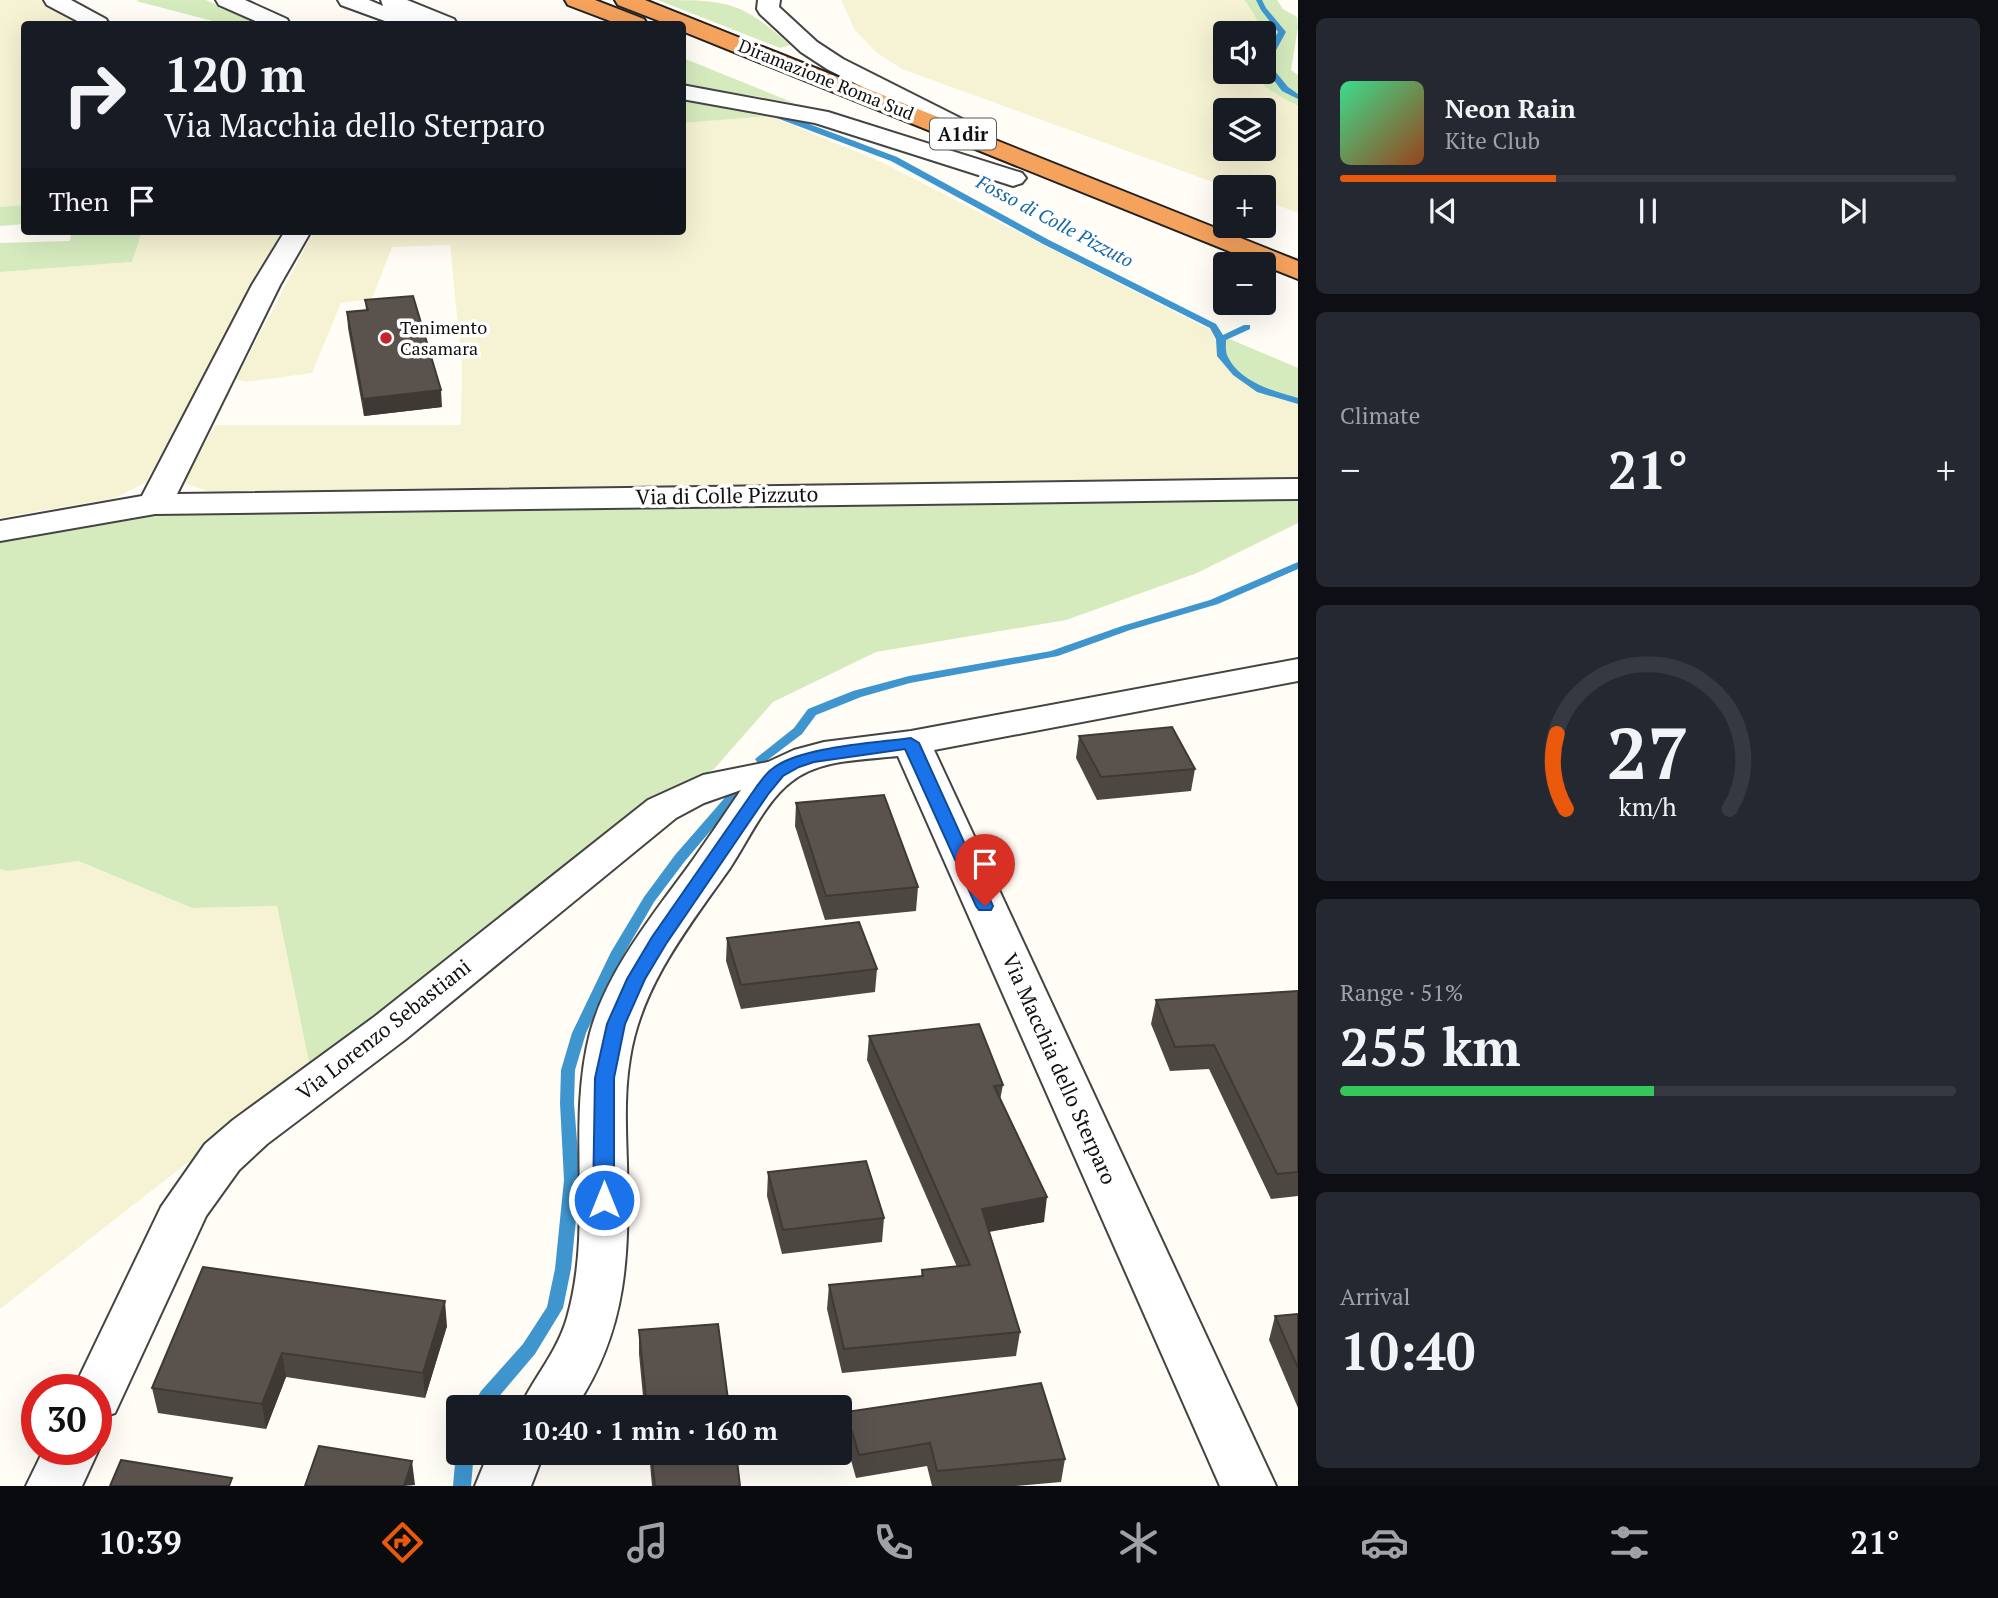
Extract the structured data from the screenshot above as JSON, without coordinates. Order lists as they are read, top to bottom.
{
  "streets": {
    "highway": ["Diramazione Roma Sud", "A1dir"],
    "street": ["Via di Colle Pizzuto", "Via Lorenzo Sebastiani", "Via Macchia dello Sterparo"]
  },
  "water": ["Fosso di Colle Pizzuto"],
  "places": ["Tenimento Casamara"],
  "page": {
    "map_buttons": ["+", "−"],
    "turn": ["120 m", "Via Macchia dello Sterparo"],
    "song": ["Neon Rain", "Kite Club"],
    "then": "Then",
    "tile": [
      "Climate",
      ["Range · 51%", "255 km"],
      ["Arrival", "10:40"]
    ],
    "heat": ["−", "21°", "+"],
    "limit": "30",
    "trip": "10:40 · 1 min · 160 m",
    "tabs": ["10:39", "21°"],
    "gauge": ["27", "km/h"]
  }
}
